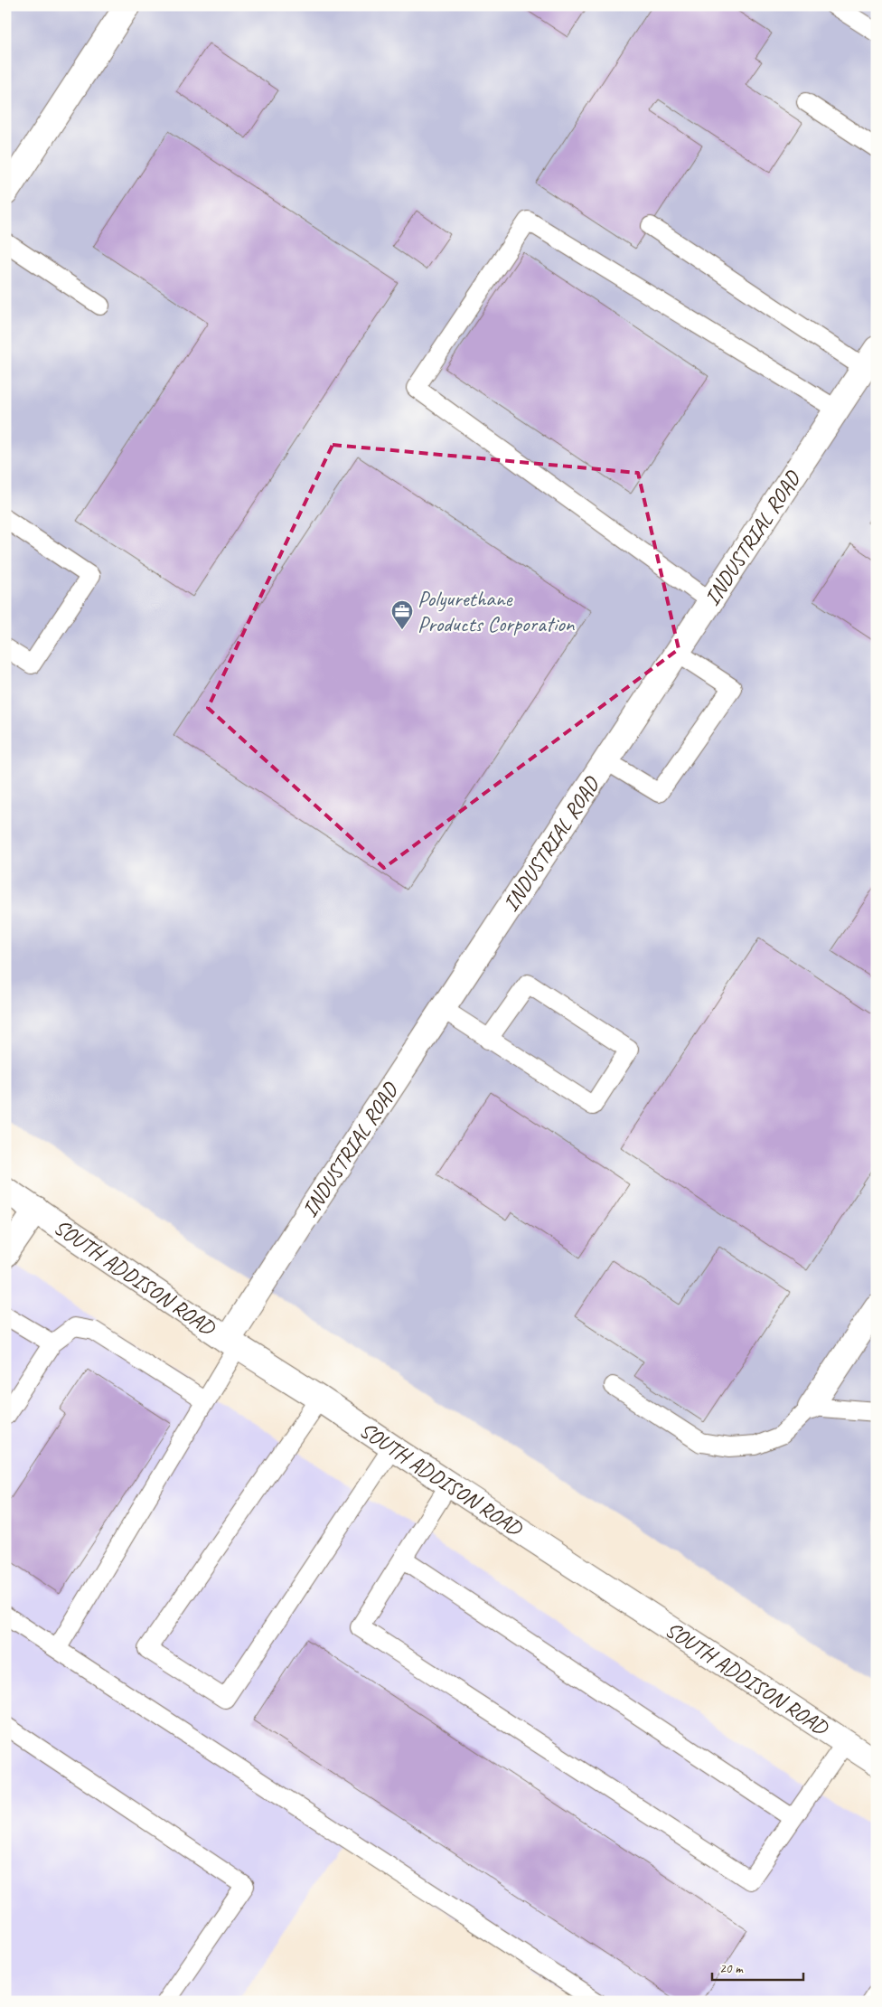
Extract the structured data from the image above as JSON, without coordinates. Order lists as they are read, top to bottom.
{
  "streets": {
    "street": ["INDUSTRIAL ROAD", "SOUTH ADDISON ROAD"]
  },
  "crossings": [
    ["INDUSTRIAL ROAD", "SOUTH ADDISON ROAD"]
  ],
  "places": {
    "office": ["Polyurethane Products Corporation"]
  },
  "scale_bar": "20 m"
}
